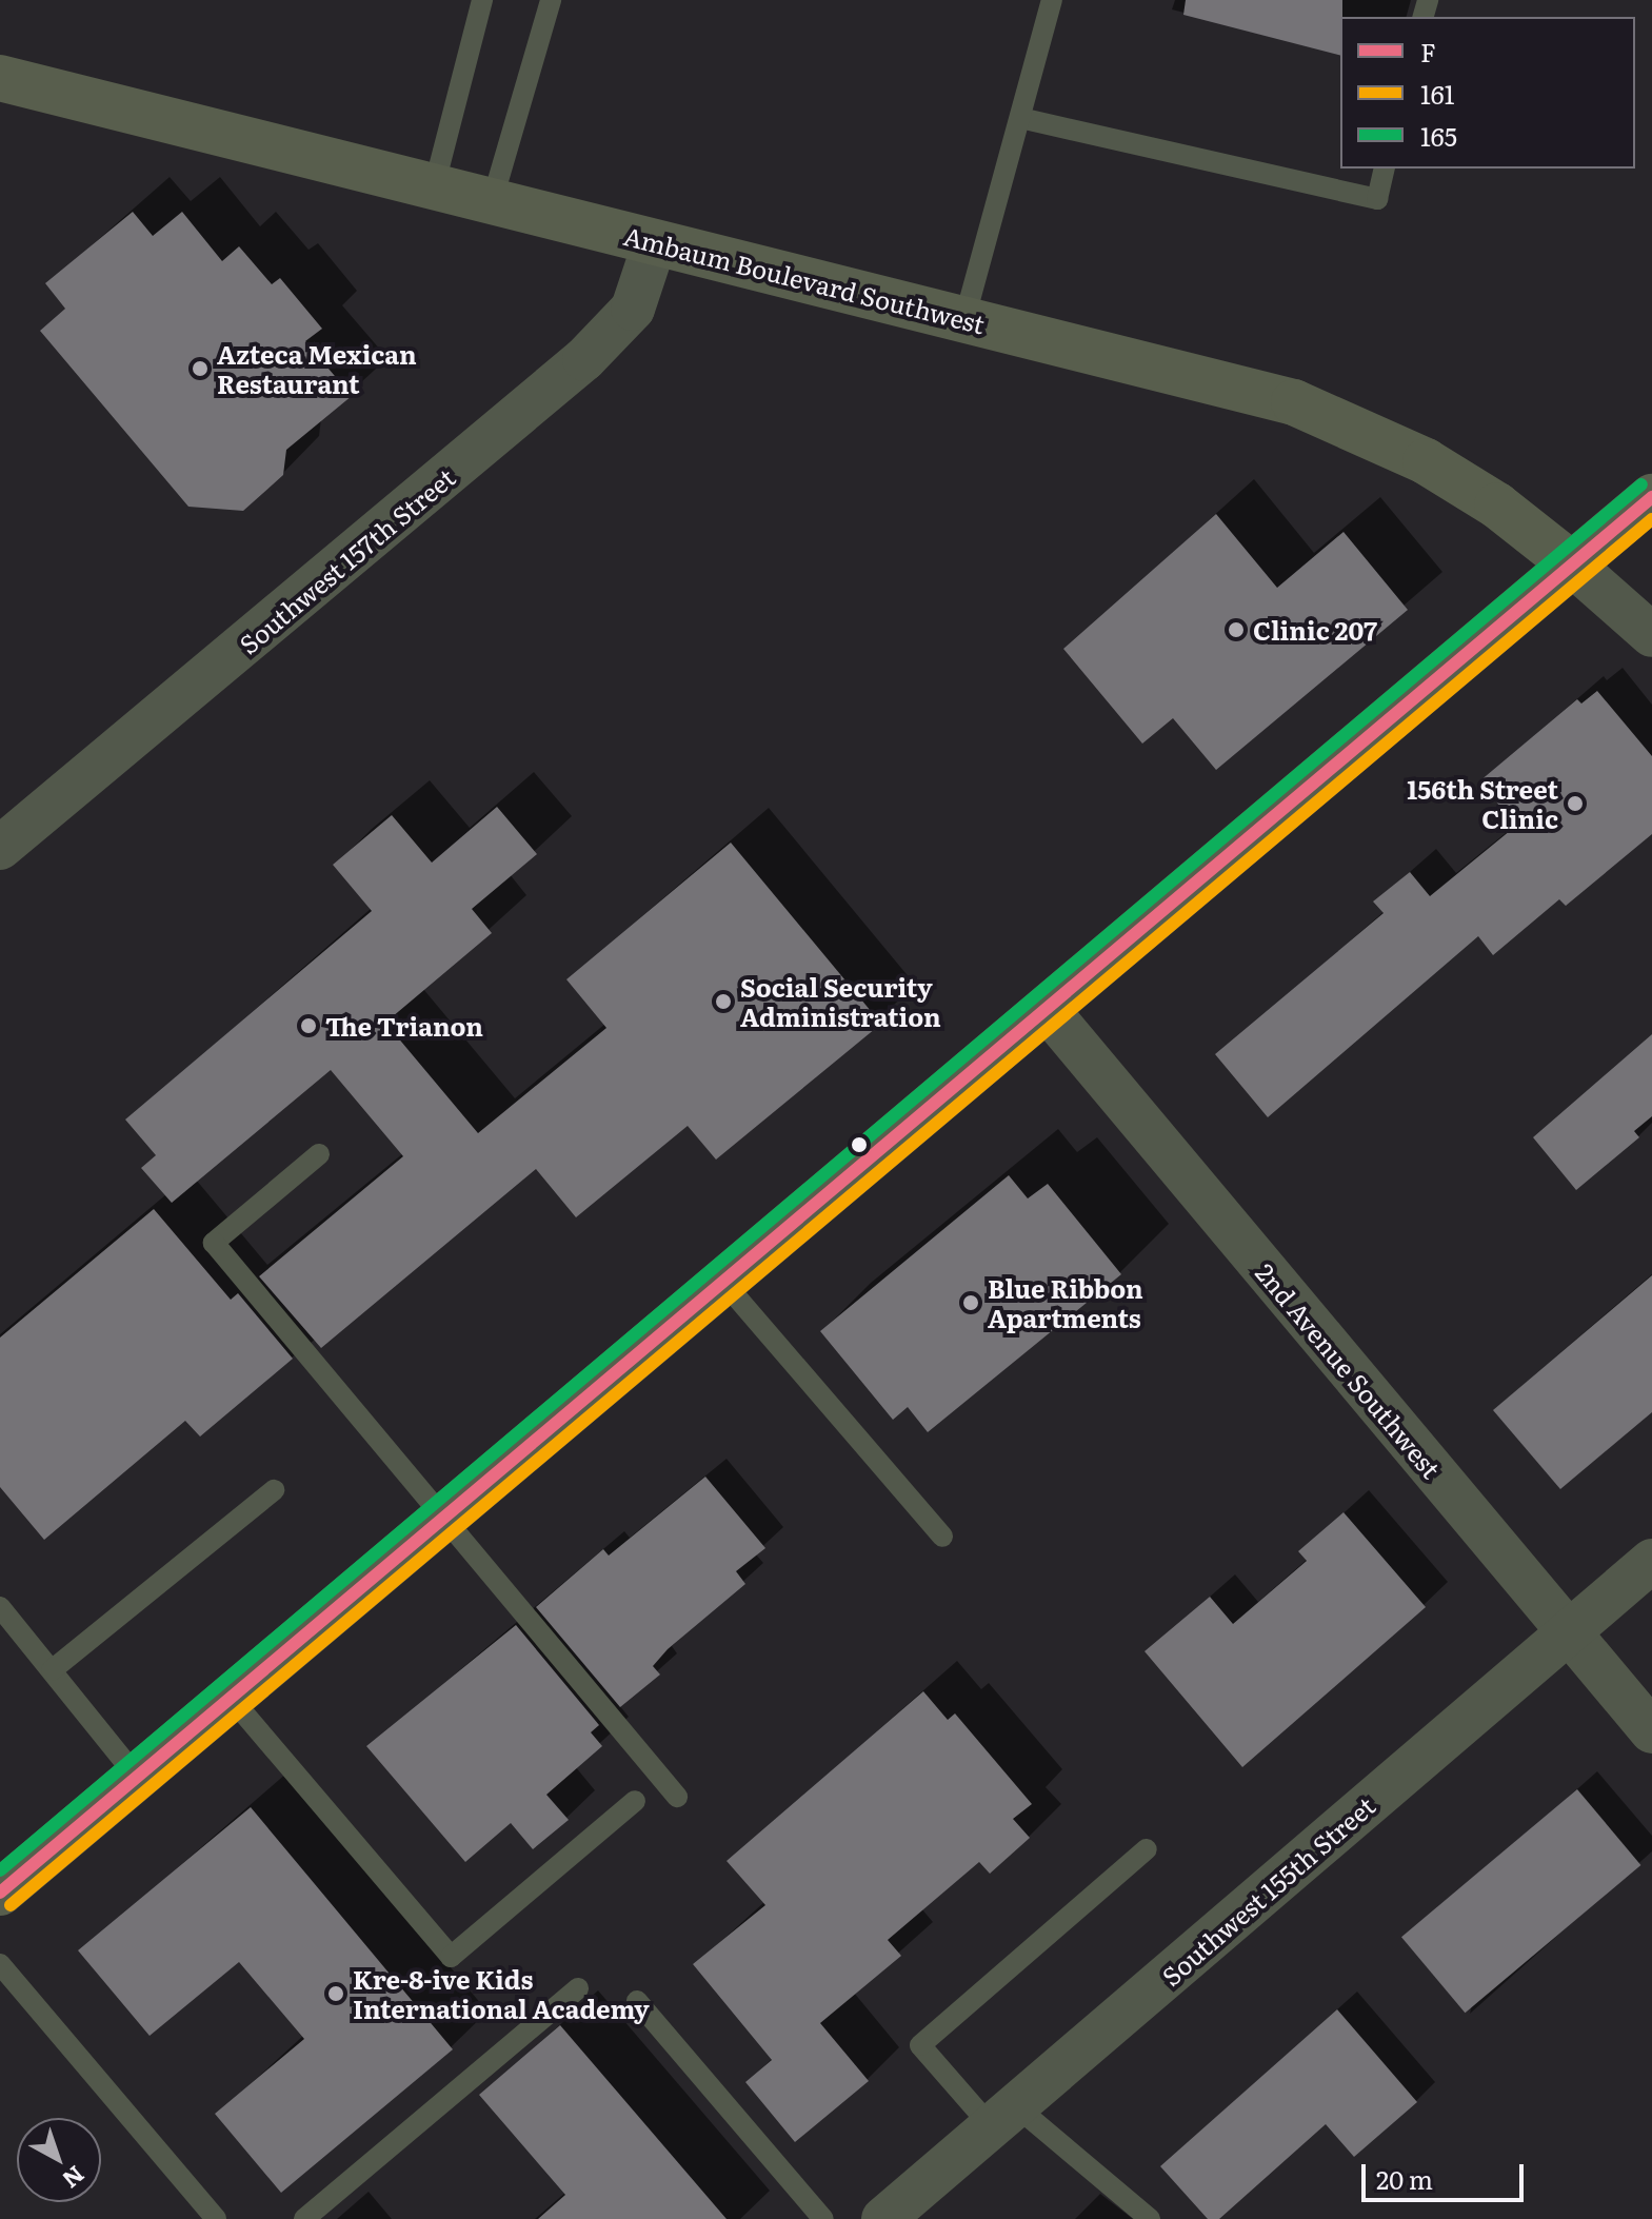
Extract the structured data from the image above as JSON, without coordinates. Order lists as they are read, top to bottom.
{
  "streets": {
    "main road": ["Ambaum Boulevard Southwest"],
    "street": ["Southwest 157th Street", "2nd Avenue Southwest", "Southwest 155th Street"]
  },
  "crossings": [
    ["Ambaum Boulevard Southwest", "Southwest 157th Street"],
    ["2nd Avenue Southwest", "Southwest 155th Street"]
  ],
  "places": [
    "Azteca Mexican Restaurant",
    "Clinic 207",
    "156th Street Clinic",
    "Social Security Administration",
    "The Trianon",
    "Blue Ribbon Apartments",
    "Kre-8-ive Kids International Academy"
  ],
  "lines": ["transit line 165", "transit line F", "transit line 161"],
  "legend": ["F", "161", "165"],
  "scale_bar": "20 m",
  "north": "bottom right"
}
